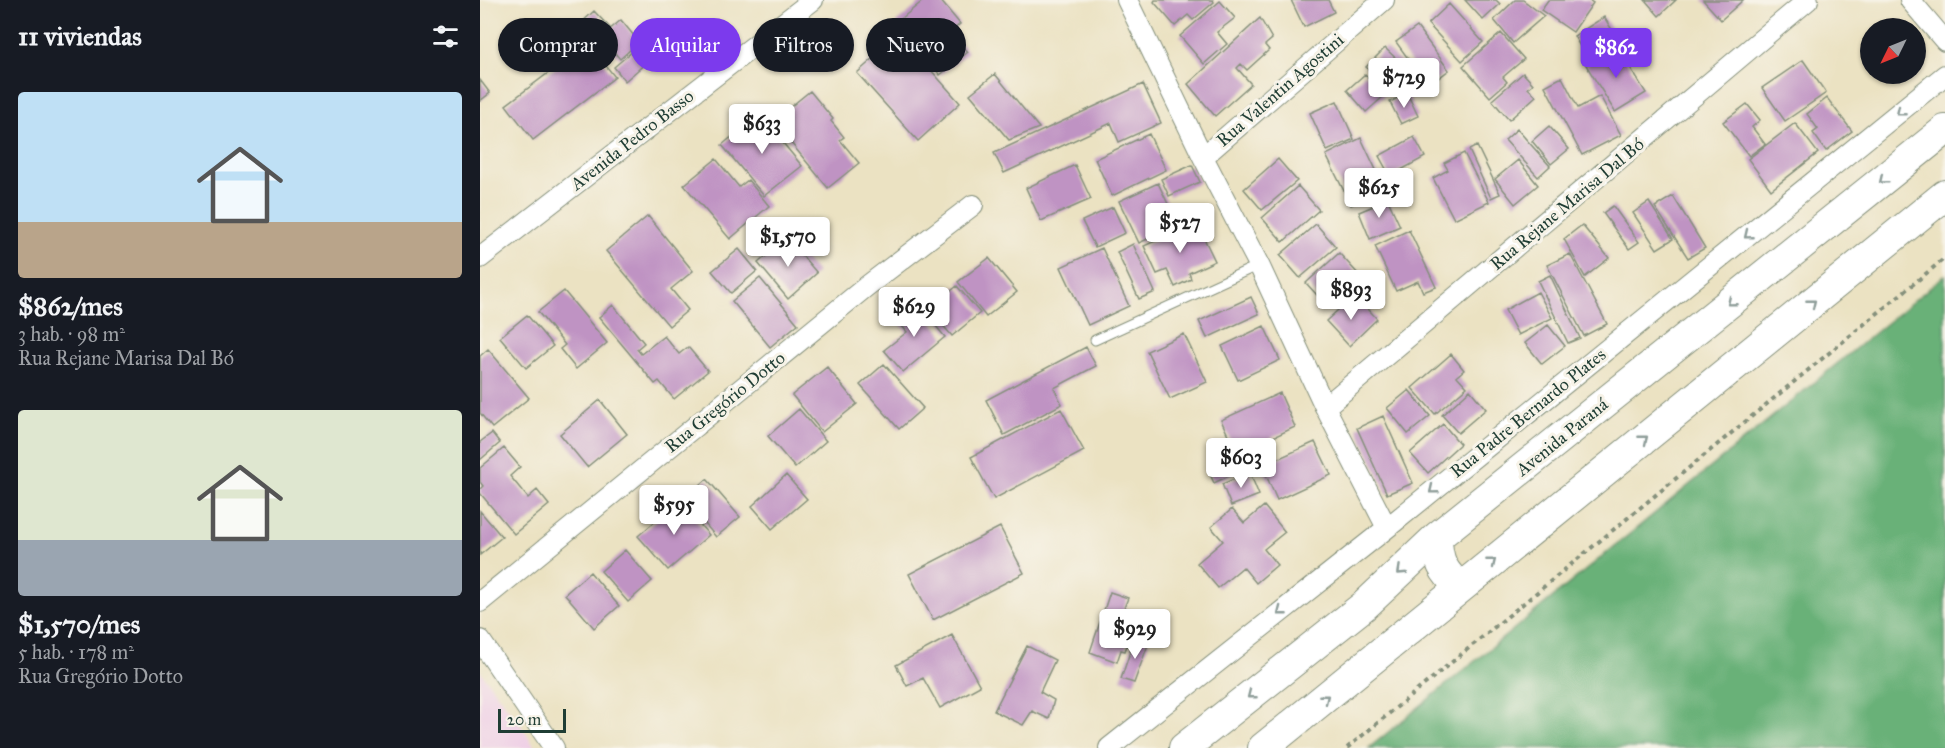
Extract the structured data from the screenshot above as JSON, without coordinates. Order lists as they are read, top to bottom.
{
  "streets": {
    "main road": ["Avenida Paraná"],
    "street": [
      "Rua Valentin Agostini",
      "Avenida Pedro Basso",
      "Rua Rejane Marisa Dal Bó",
      "Rua Gregório Dotto",
      "Rua Padre Bernardo Plates"
    ]
  },
  "one_way": ["Rua Padre Bernardo Plates"],
  "scale_bar": "20 m",
  "north": "bottom left",
  "page": {
    "heading": "11 viviendas",
    "chip": [
      "Comprar",
      "Alquilar",
      "Filtros",
      "Nuevo"
    ],
    "price": [
      "$862",
      "$729",
      "$633",
      "$625",
      "$527",
      "$1,570",
      "$893",
      "$629",
      "$603",
      "$595",
      "$929"
    ],
    "list": [
      {
        "name": "$862/mes",
        "note": "3 hab. · 98 m² · Rua Rejane Marisa Dal Bó"
      },
      {
        "name": "$1,570/mes",
        "note": "5 hab. · 178 m² · Rua Gregório Dotto"
      }
    ],
    "scale": "20 m"
  }
}
